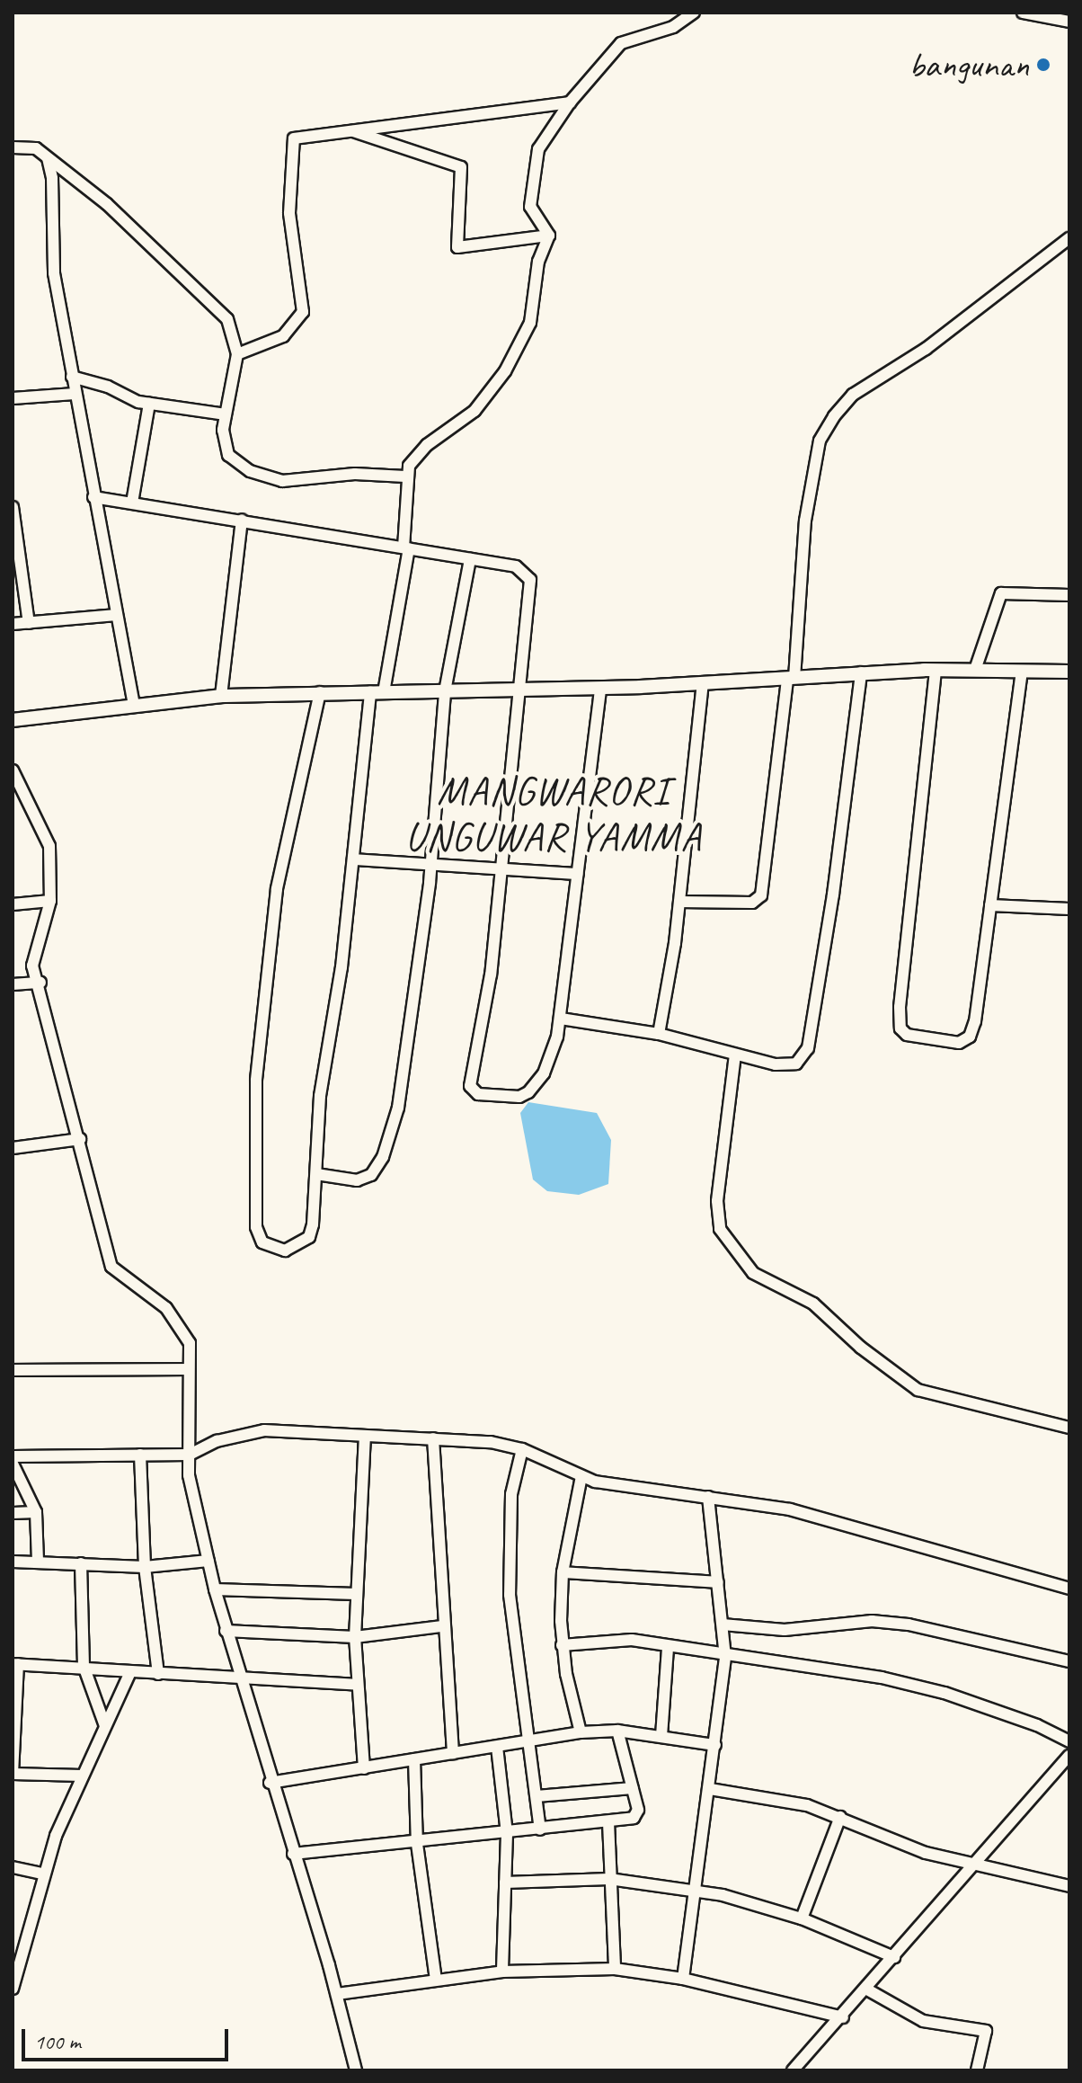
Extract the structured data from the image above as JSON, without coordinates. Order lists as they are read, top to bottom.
{
  "districts": ["MANGWARORI UNGUWAR YAMMA"],
  "places": ["bangunan"],
  "scale_bar": "100 m"
}
